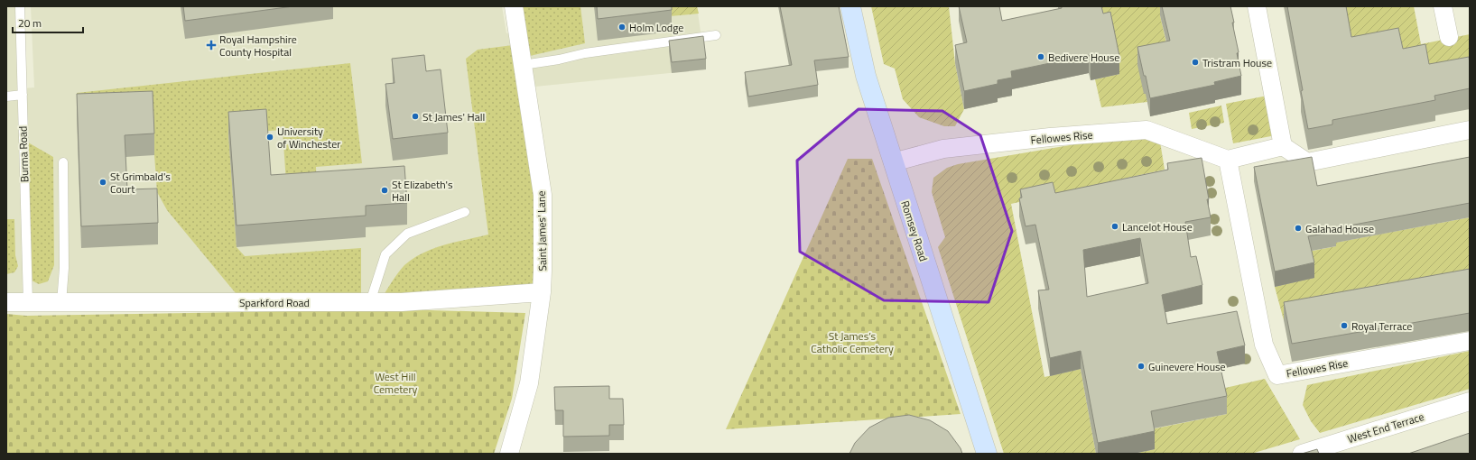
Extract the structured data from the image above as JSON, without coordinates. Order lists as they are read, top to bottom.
{
  "streets": {
    "main road": ["Romsey Road"],
    "street": [
      "Fellowes Rise",
      "Saint James' Lane",
      "Sparkford Road",
      "West End Terrace"
    ],
    "lane": ["Burma Road"]
  },
  "crossings": [
    ["Fellowes Rise", "Romsey Road"],
    ["Burma Road", "Sparkford Road"],
    ["Saint James' Lane", "Sparkford Road"]
  ],
  "parks": ["St James’s Catholic Cemetery", "West Hill Cemetery"],
  "places": {
    "other": [
      "Holm Lodge",
      "Bedivere House",
      "Tristram House",
      "St James' Hall",
      "University of Winchester",
      "St Grimbald's Court",
      "St Elizabeth's Hall",
      "Lancelot House",
      "Galahad House",
      "Royal Terrace",
      "Guinevere House"
    ],
    "health": ["Royal Hampshire County Hospital"]
  },
  "scale_bar": "20 m"
}
